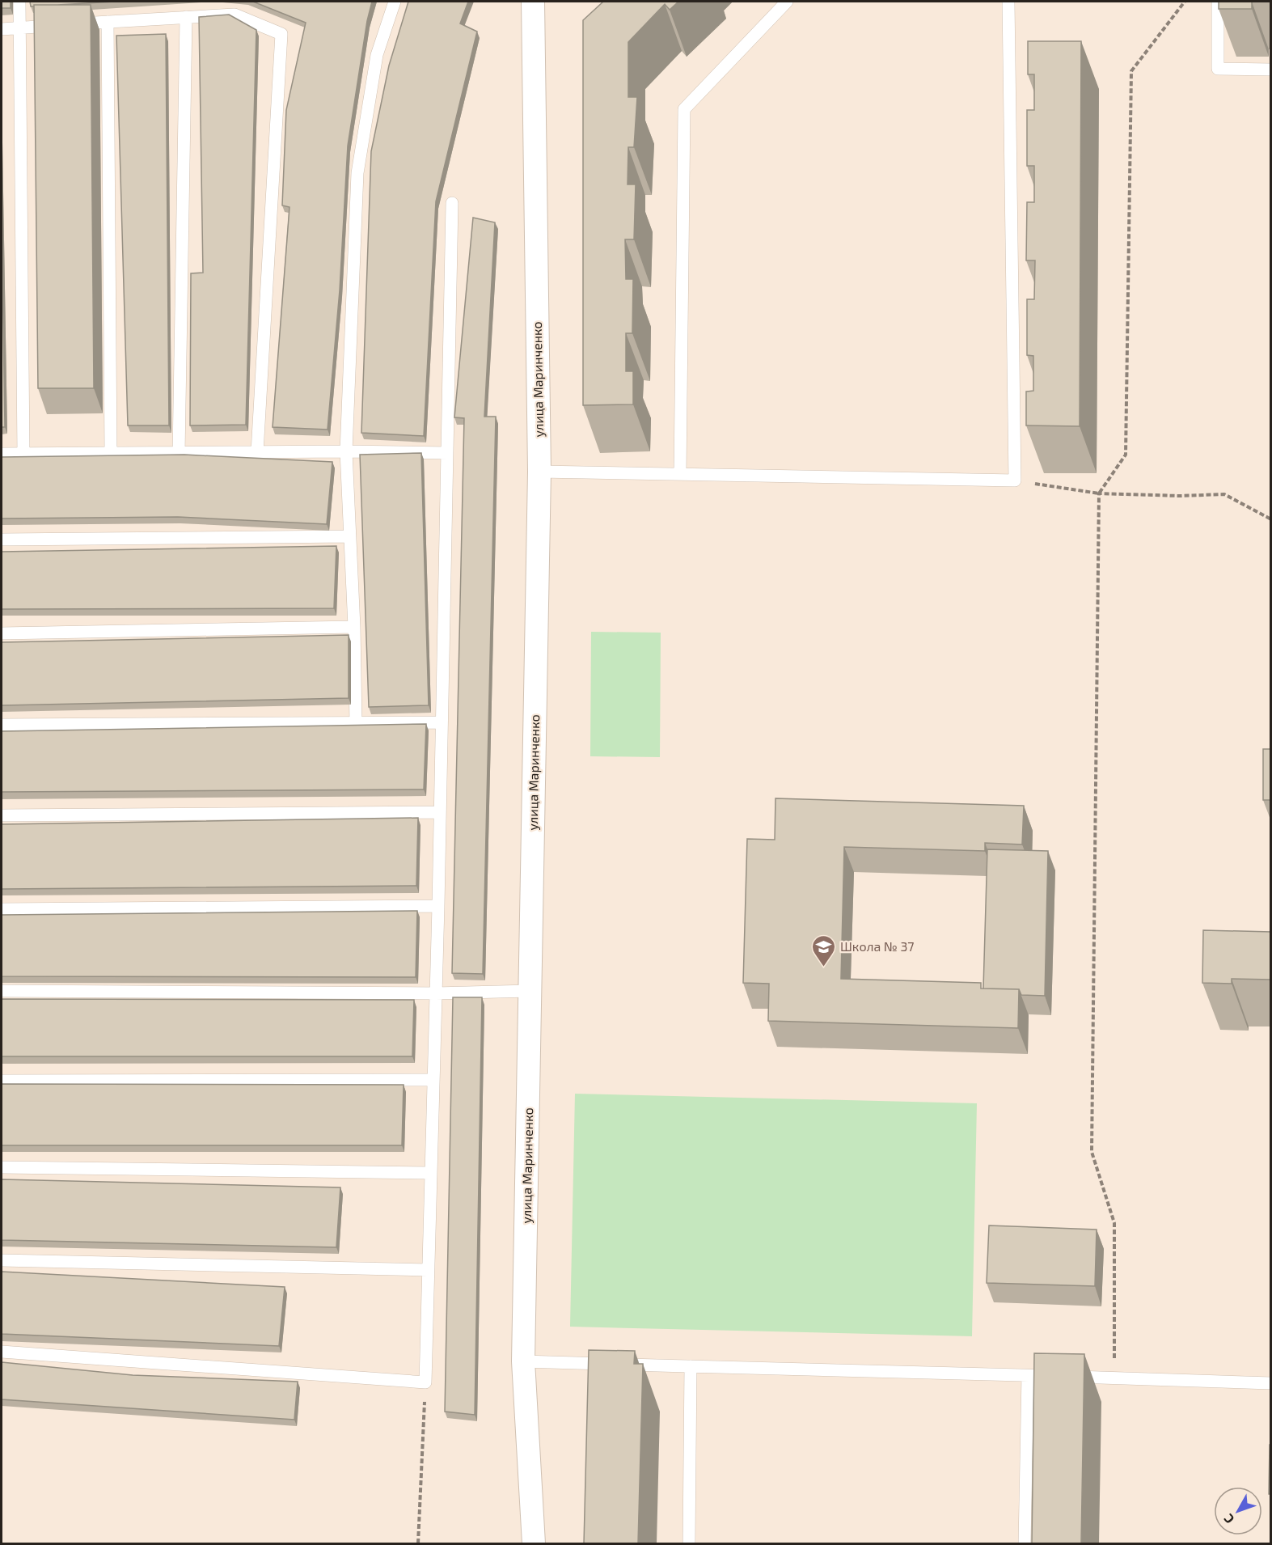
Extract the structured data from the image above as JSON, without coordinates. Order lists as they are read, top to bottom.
{
  "streets": {
    "street": ["улица Маринченко"]
  },
  "places": {
    "school or university": ["Школа № 37"]
  },
  "north": "bottom left"
}
